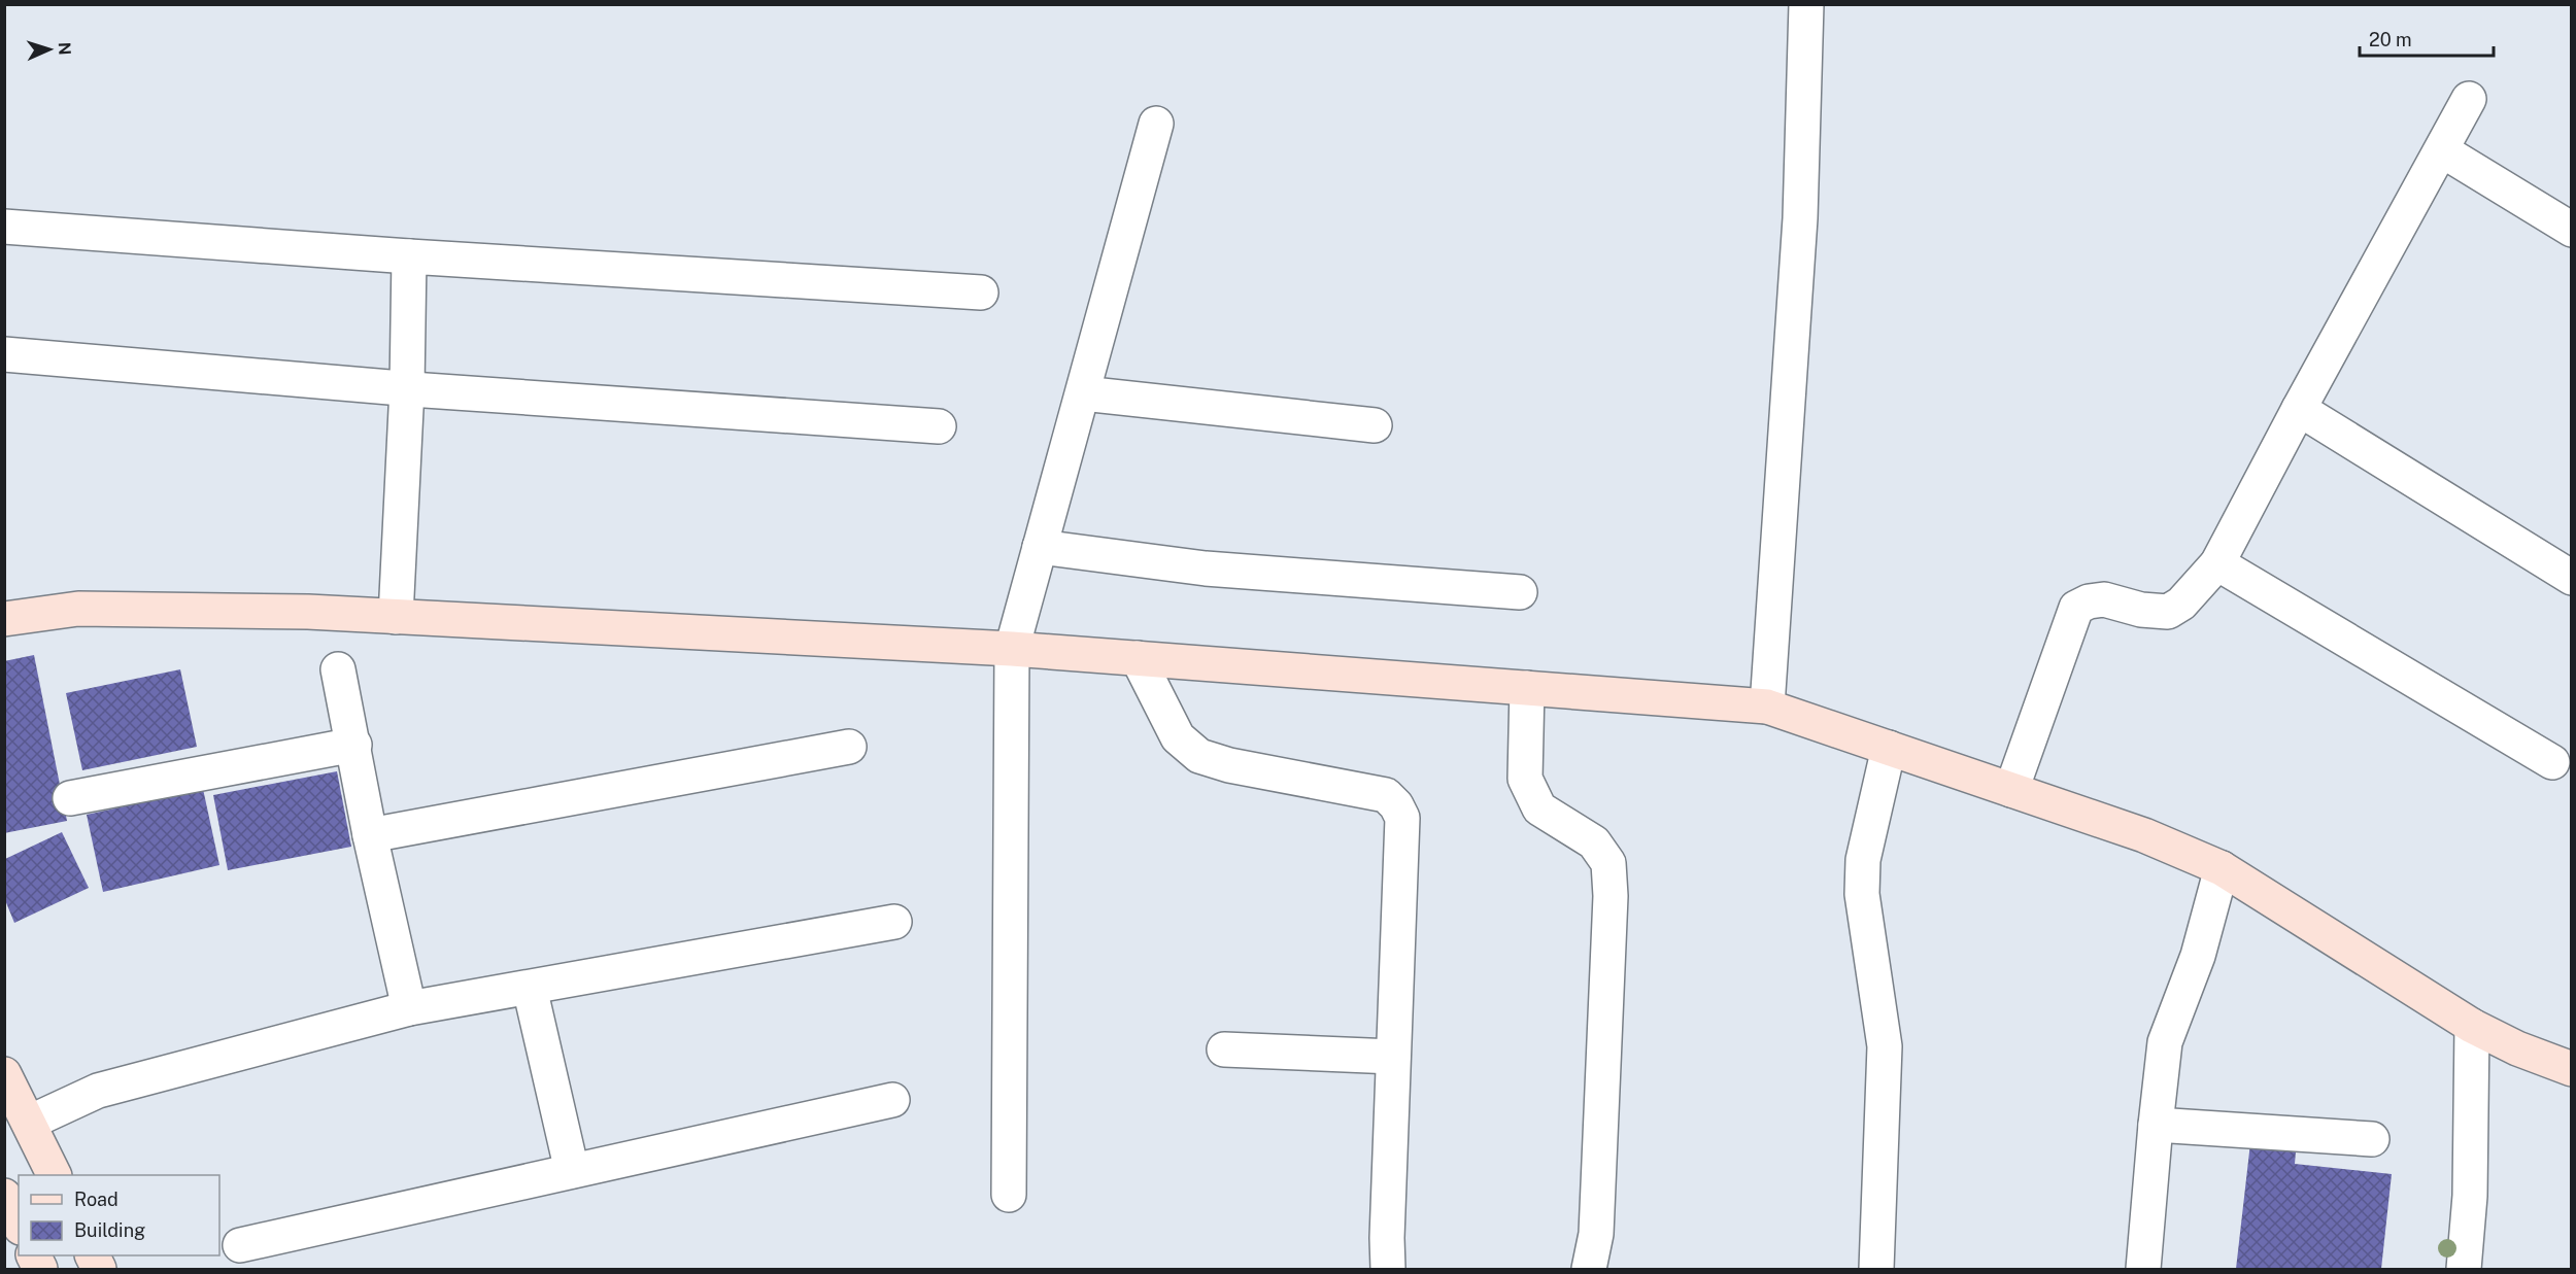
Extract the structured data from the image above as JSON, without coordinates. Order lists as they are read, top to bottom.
{
  "legend": ["Road", "Building"],
  "scale_bar": "20 m",
  "north": "right"
}
